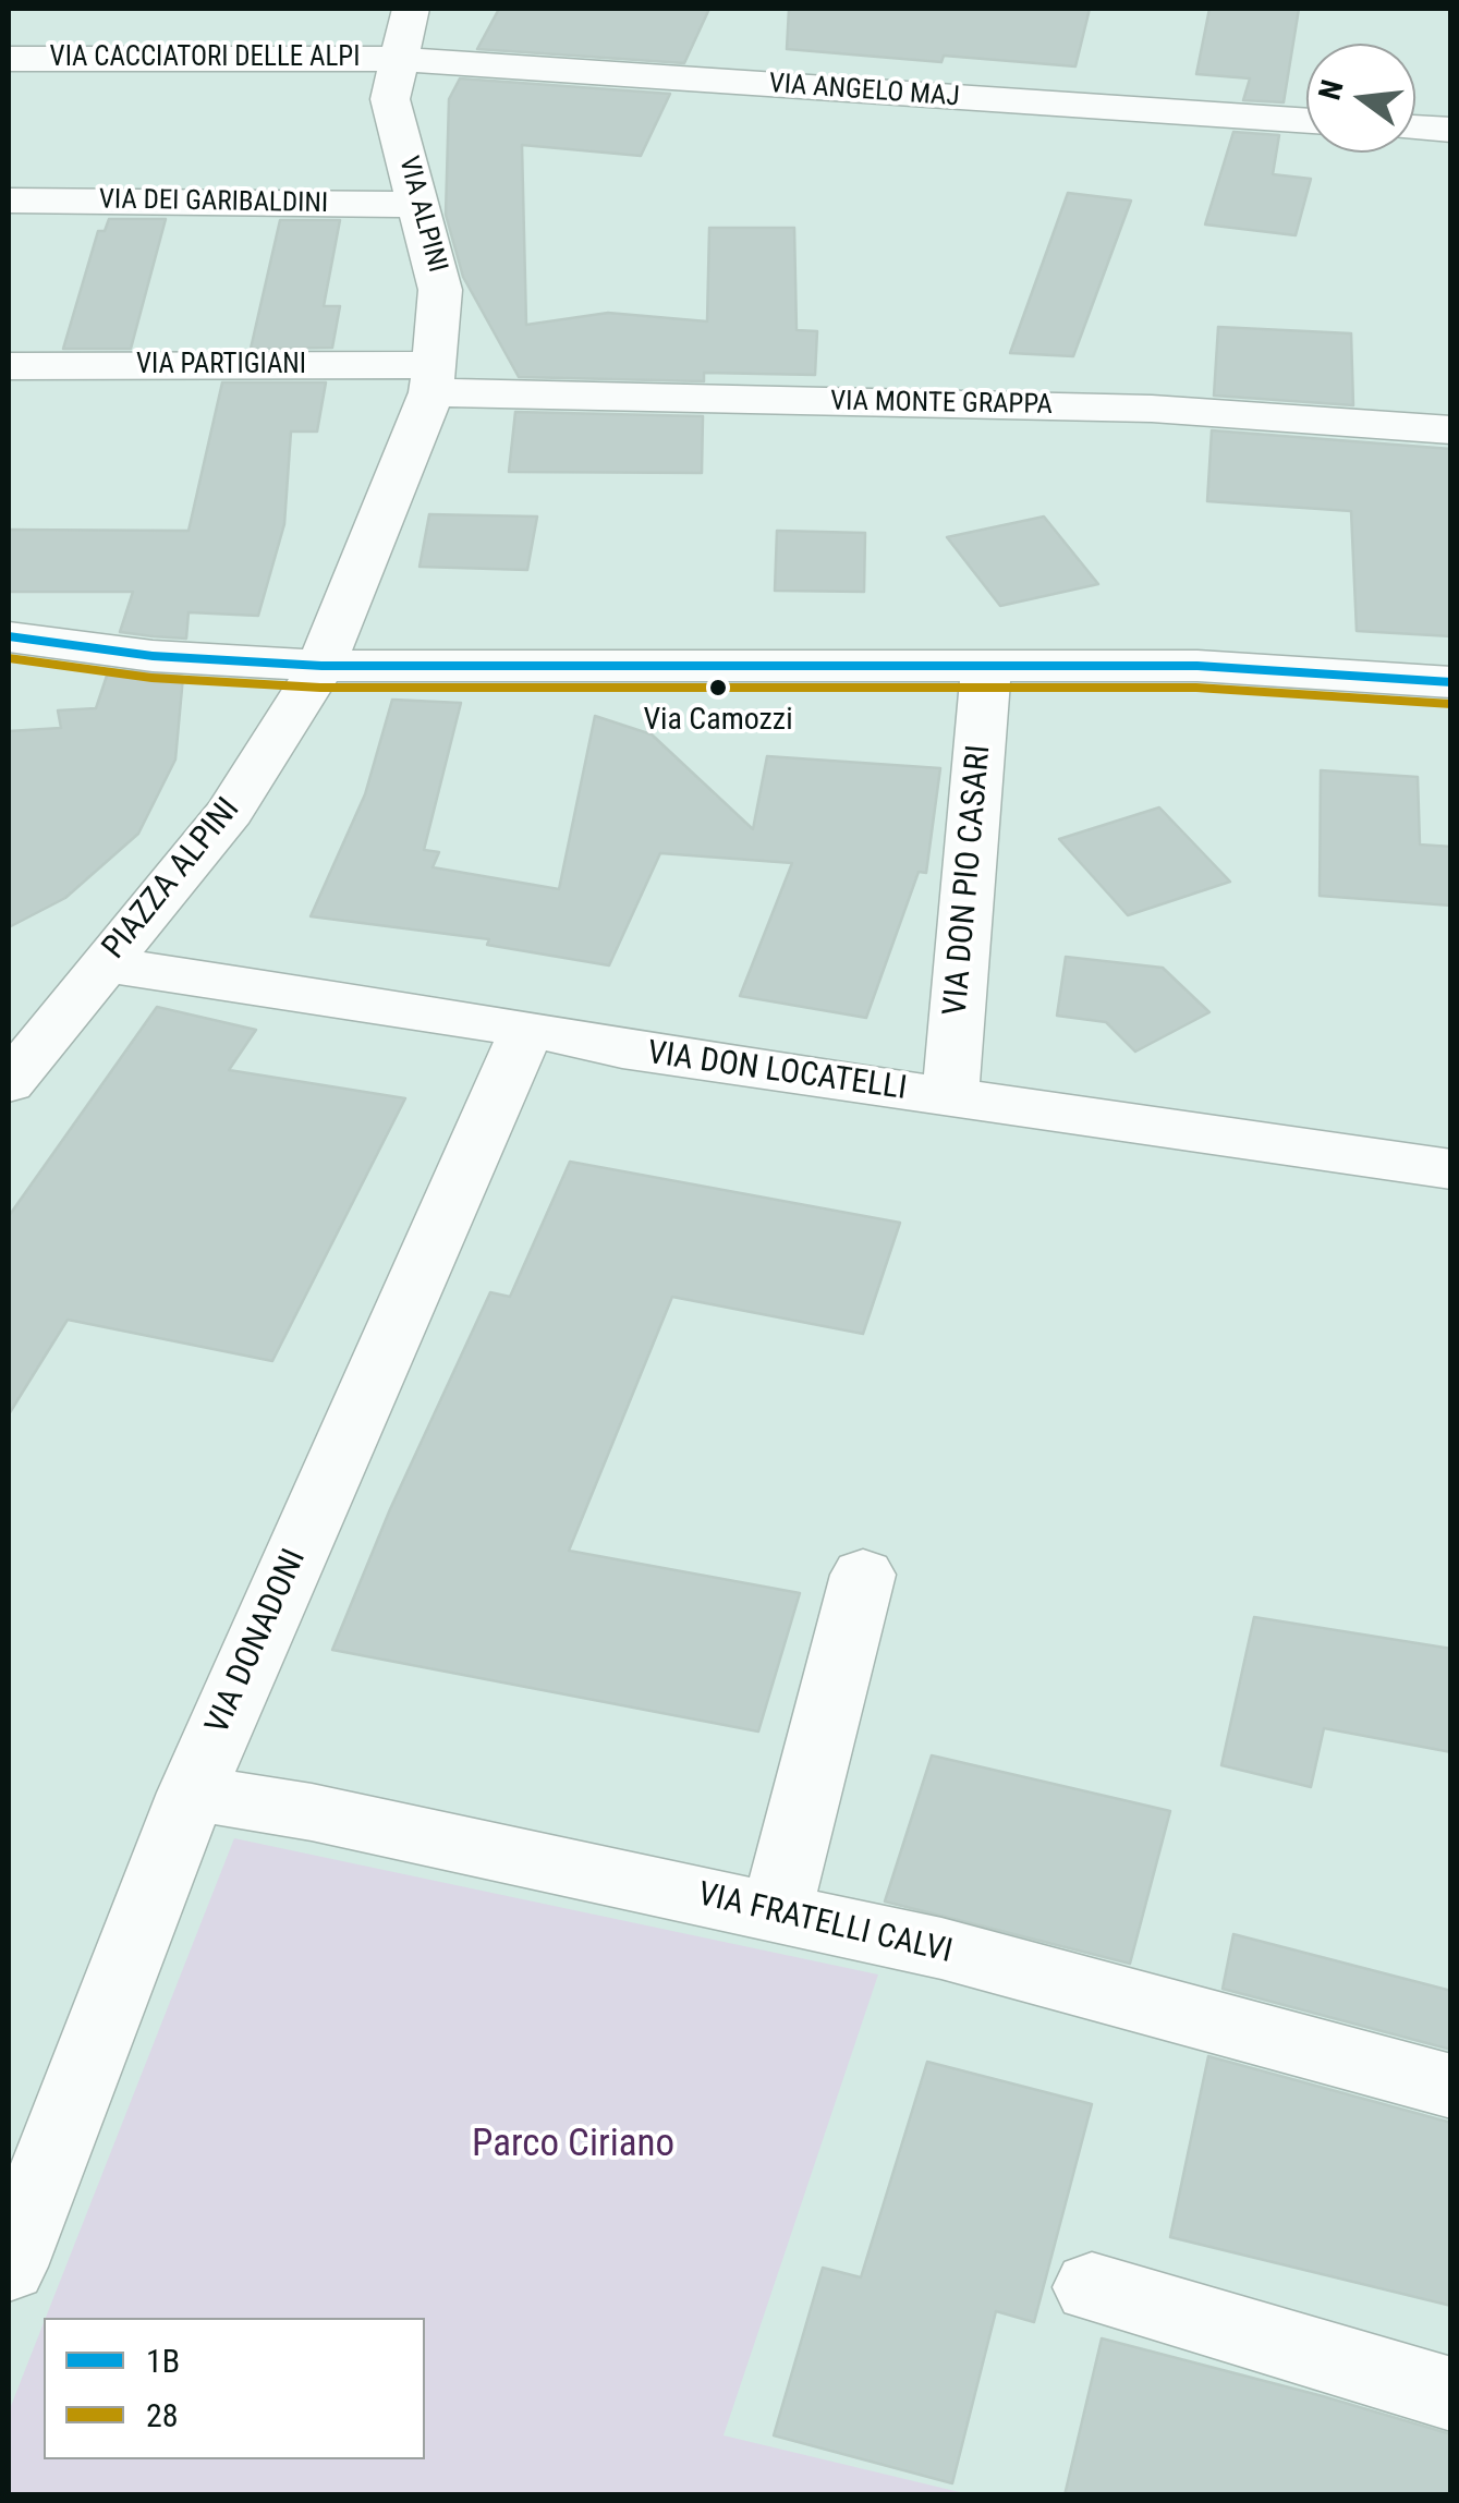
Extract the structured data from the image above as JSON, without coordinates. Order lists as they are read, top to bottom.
{
  "streets": {
    "street": [
      "VIA CACCIATORI DELLE ALPI",
      "VIA ANGELO MAJ",
      "VIA DEI GARIBALDINI",
      "VIA ALPINI",
      "VIA PARTIGIANI",
      "VIA MONTE GRAPPA",
      "PIAZZA ALPINI",
      "VIA DON PIO CASARI",
      "VIA DON LOCATELLI",
      "VIA DONADONI",
      "VIA FRATELLI CALVI"
    ]
  },
  "crossings": [
    ["VIA CACCIATORI DELLE ALPI", "VIA ANGELO MAJ"],
    ["VIA CACCIATORI DELLE ALPI", "VIA ALPINI"],
    ["VIA ANGELO MAJ", "VIA ALPINI"],
    ["VIA DEI GARIBALDINI", "VIA ALPINI"],
    ["VIA ALPINI", "VIA PARTIGIANI"],
    ["VIA ALPINI", "VIA MONTE GRAPPA"],
    ["VIA ALPINI", "PIAZZA ALPINI"],
    ["VIA PARTIGIANI", "VIA MONTE GRAPPA"],
    ["PIAZZA ALPINI", "VIA DON LOCATELLI"],
    ["VIA DON PIO CASARI", "VIA DON LOCATELLI"],
    ["VIA DON LOCATELLI", "VIA DONADONI"],
    ["VIA DONADONI", "VIA FRATELLI CALVI"]
  ],
  "parks": ["Parco Ciriano"],
  "places": ["Via Camozzi"],
  "lines": ["transit line 1B", "transit line 28"],
  "legend": ["1B", "28"],
  "north": "left"
}
